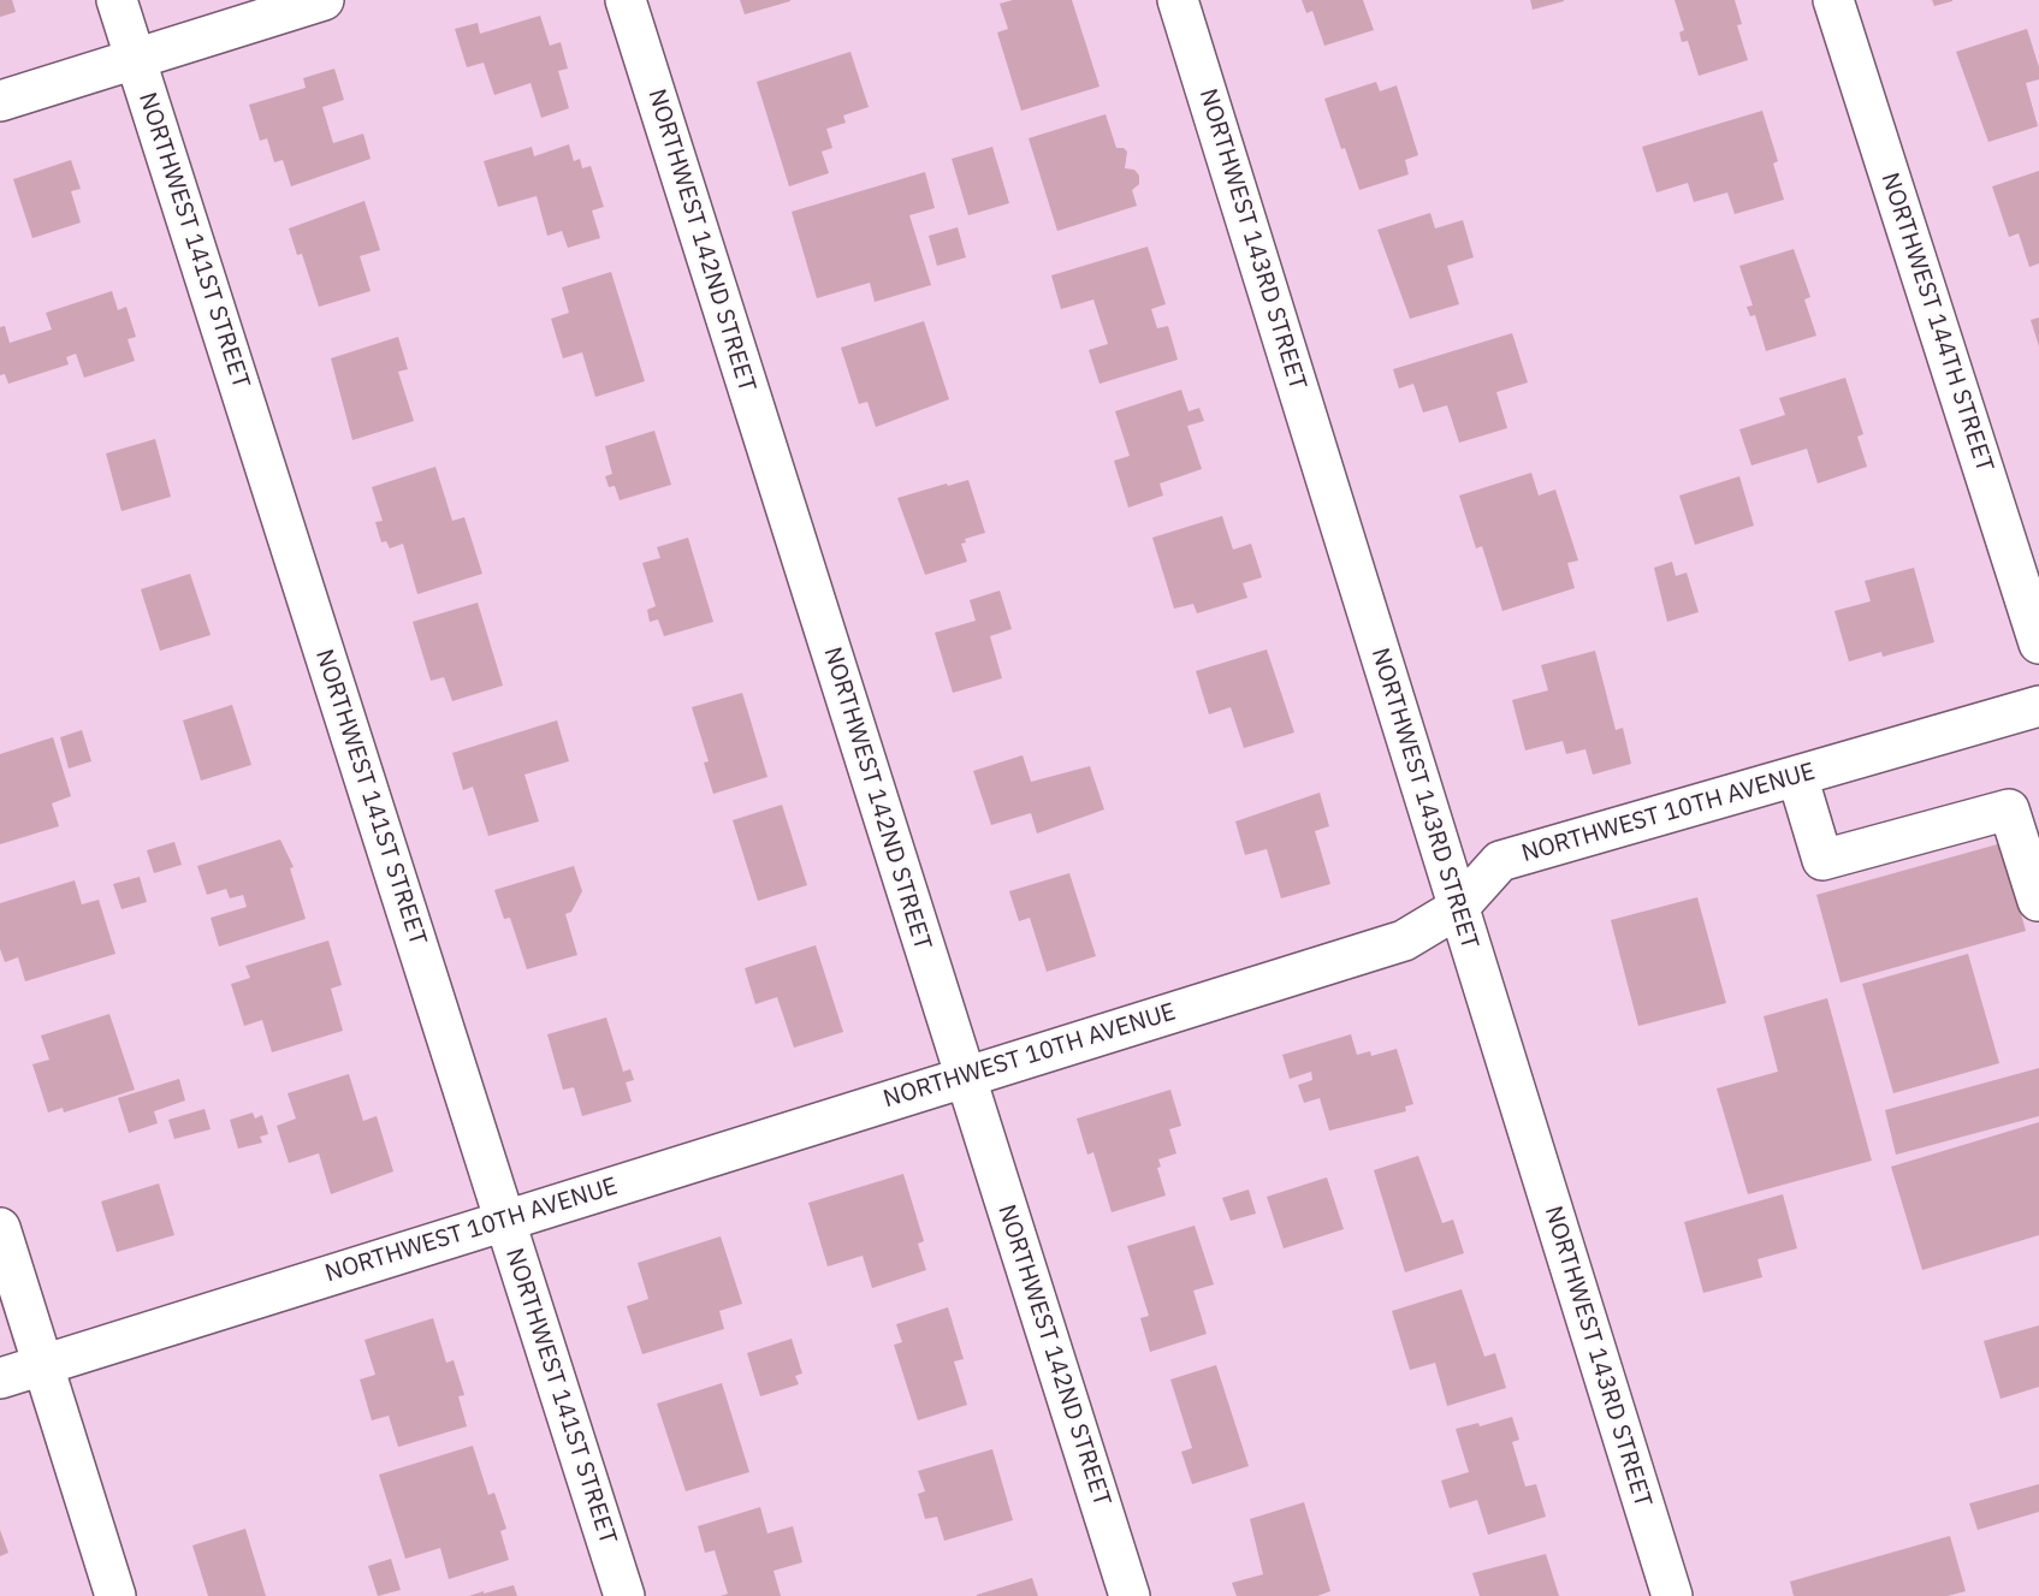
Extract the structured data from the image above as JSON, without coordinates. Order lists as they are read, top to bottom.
{
  "streets": {
    "street": [
      "NORTHWEST 143RD STREET",
      "NORTHWEST 141ST STREET",
      "NORTHWEST 142ND STREET",
      "NORTHWEST 144TH STREET",
      "NORTHWEST 10TH AVENUE"
    ]
  },
  "crossings": [
    ["NORTHWEST 143RD STREET", "NORTHWEST 10TH AVENUE"],
    ["NORTHWEST 141ST STREET", "NORTHWEST 10TH AVENUE"],
    ["NORTHWEST 142ND STREET", "NORTHWEST 10TH AVENUE"]
  ]
}
